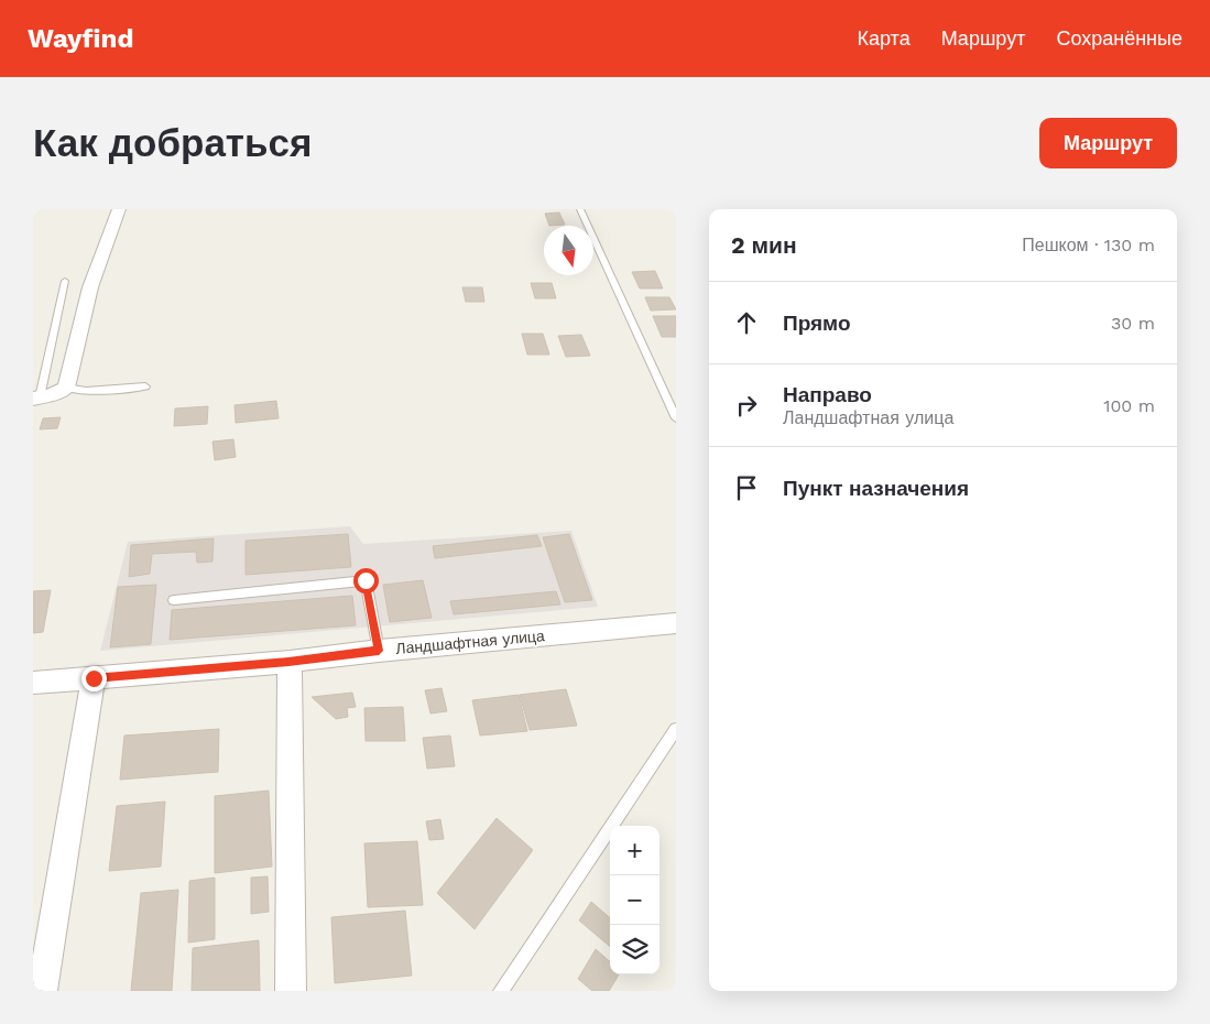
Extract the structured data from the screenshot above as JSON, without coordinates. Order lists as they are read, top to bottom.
{
  "streets": {
    "street": ["Ландшафтная улица"]
  },
  "north": "bottom",
  "page": {
    "header": "Wayfind",
    "nav": ["Карта", "Маршрут", "Сохранённые"],
    "buttons": "Маршрут",
    "title": "Как добраться",
    "heading": ["2 мин", "Пешком · 130 m"],
    "list": [
      ["Прямо", "30 m"],
      ["Направо", "Ландшафтная улица", "100 m"],
      "Пункт назначения"
    ],
    "map_buttons": ["+", "−"]
  }
}
